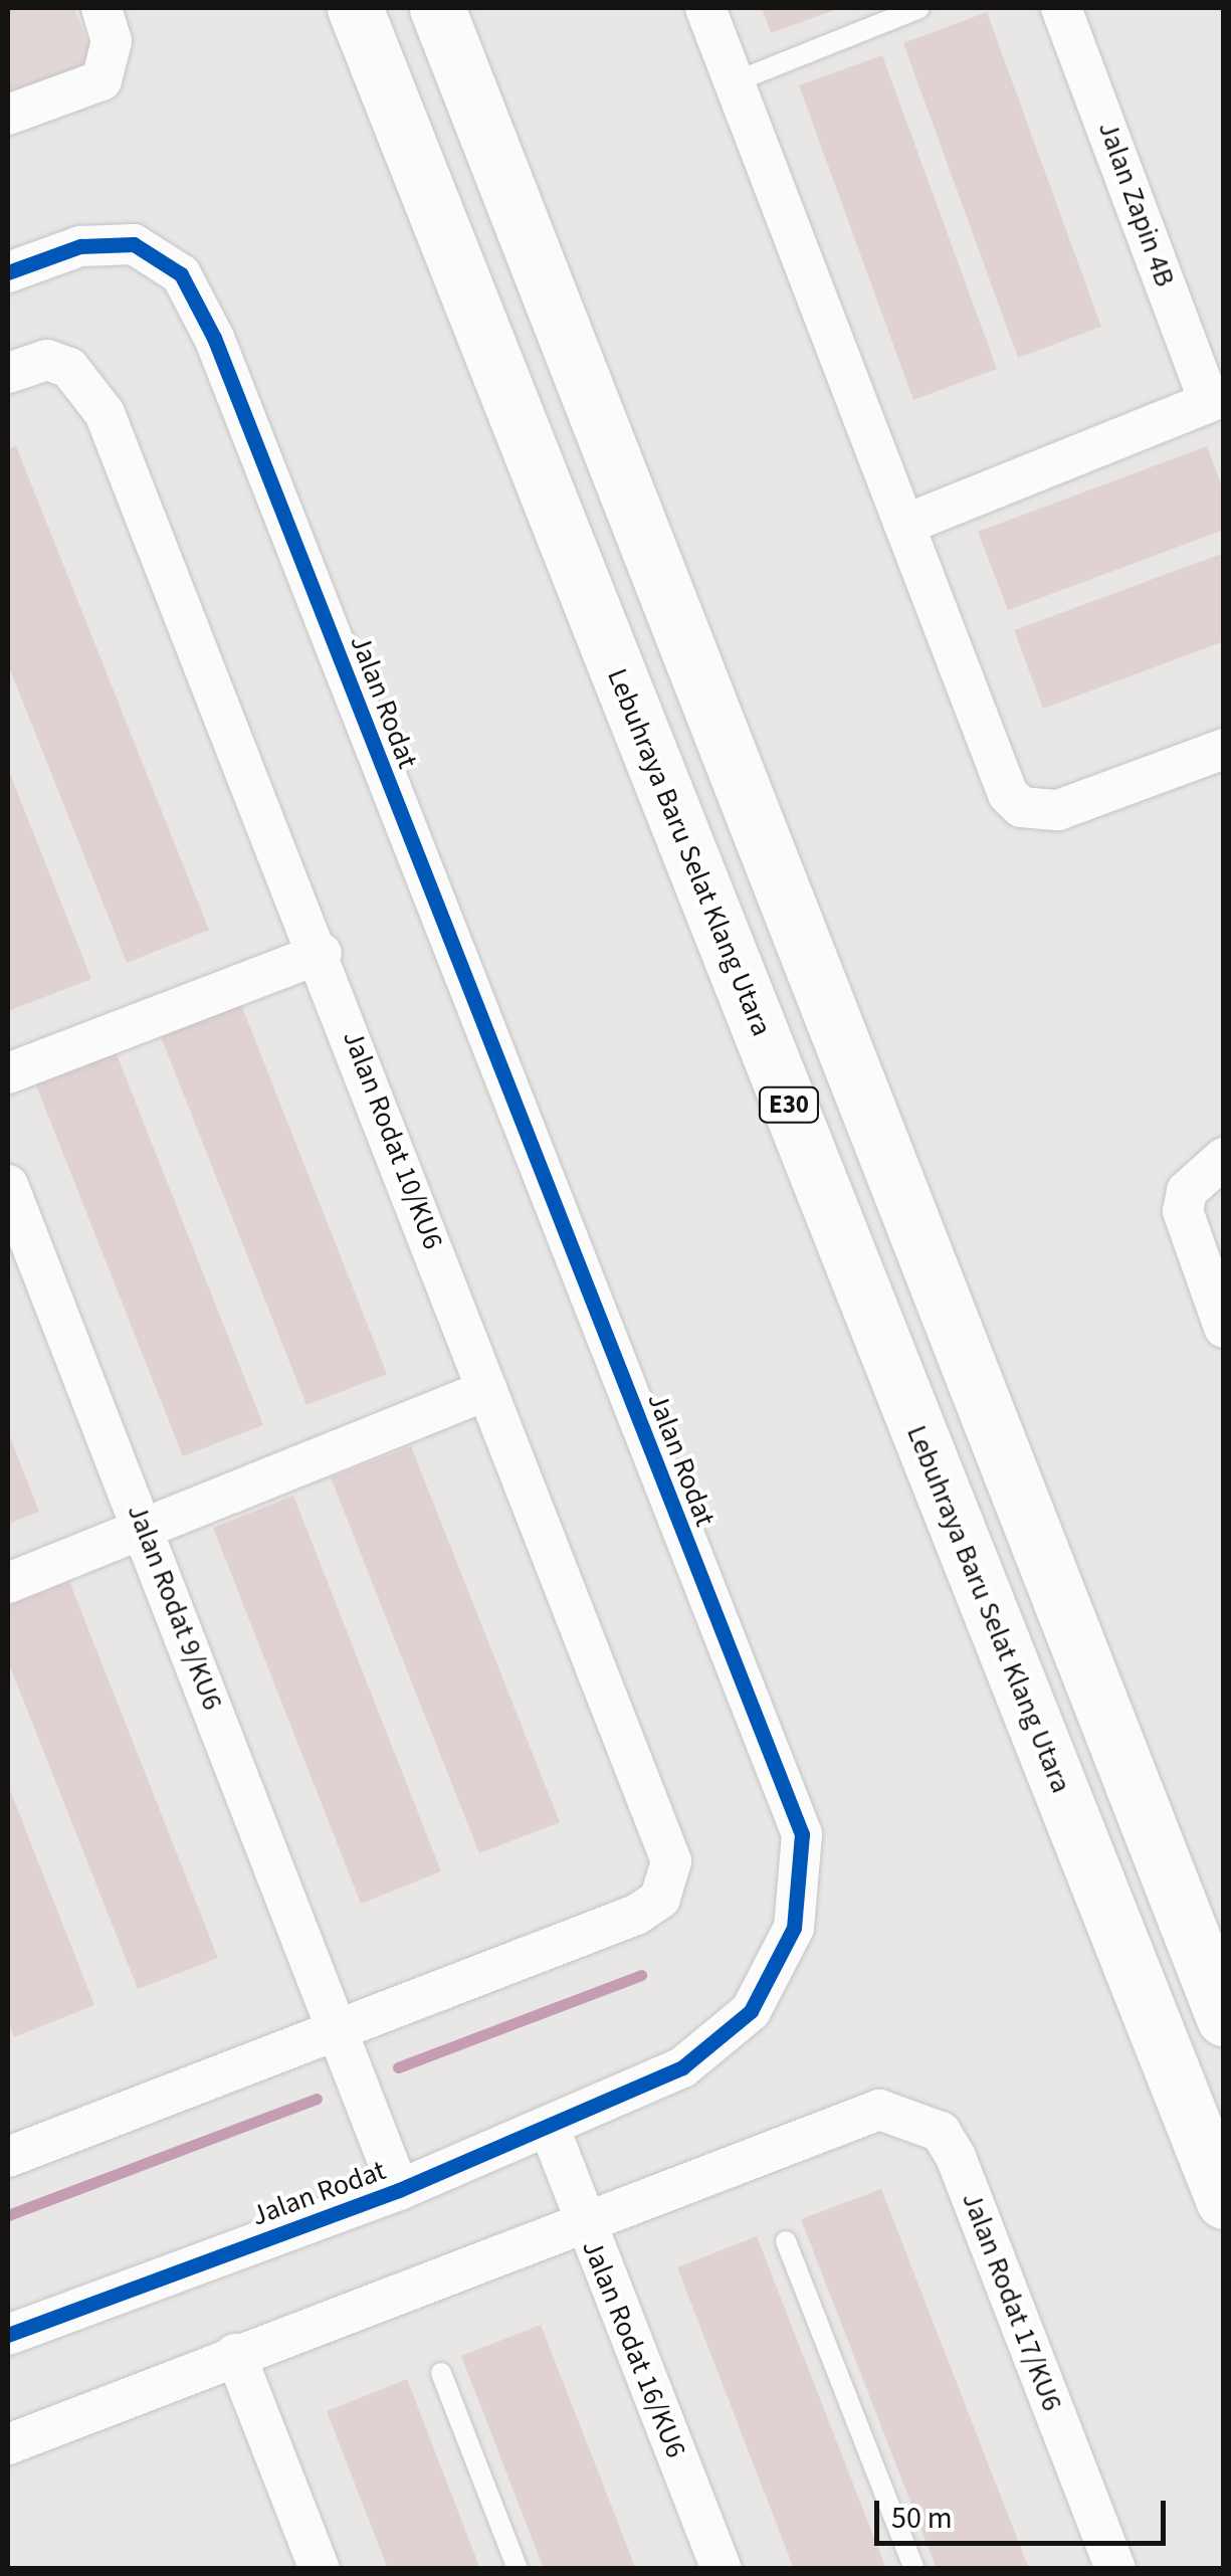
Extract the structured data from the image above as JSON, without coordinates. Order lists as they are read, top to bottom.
{
  "streets": {
    "highway": ["Lebuhraya Baru Selat Klang Utara", "E30"],
    "street": [
      "Jalan Zapin 4B",
      "Jalan Rodat",
      "Jalan Rodat 10/KU6",
      "Jalan Rodat 9/KU6",
      "Jalan Rodat 17/KU6",
      "Jalan Rodat 16/KU6"
    ]
  },
  "crossings": [
    ["Jalan Rodat", "Jalan Rodat 9/KU6"],
    ["Jalan Rodat", "Jalan Rodat 16/KU6"],
    ["Jalan Rodat 10/KU6", "Jalan Rodat 9/KU6"],
    ["Jalan Rodat 17/KU6", "Jalan Rodat 16/KU6"]
  ],
  "scale_bar": "50 m"
}
